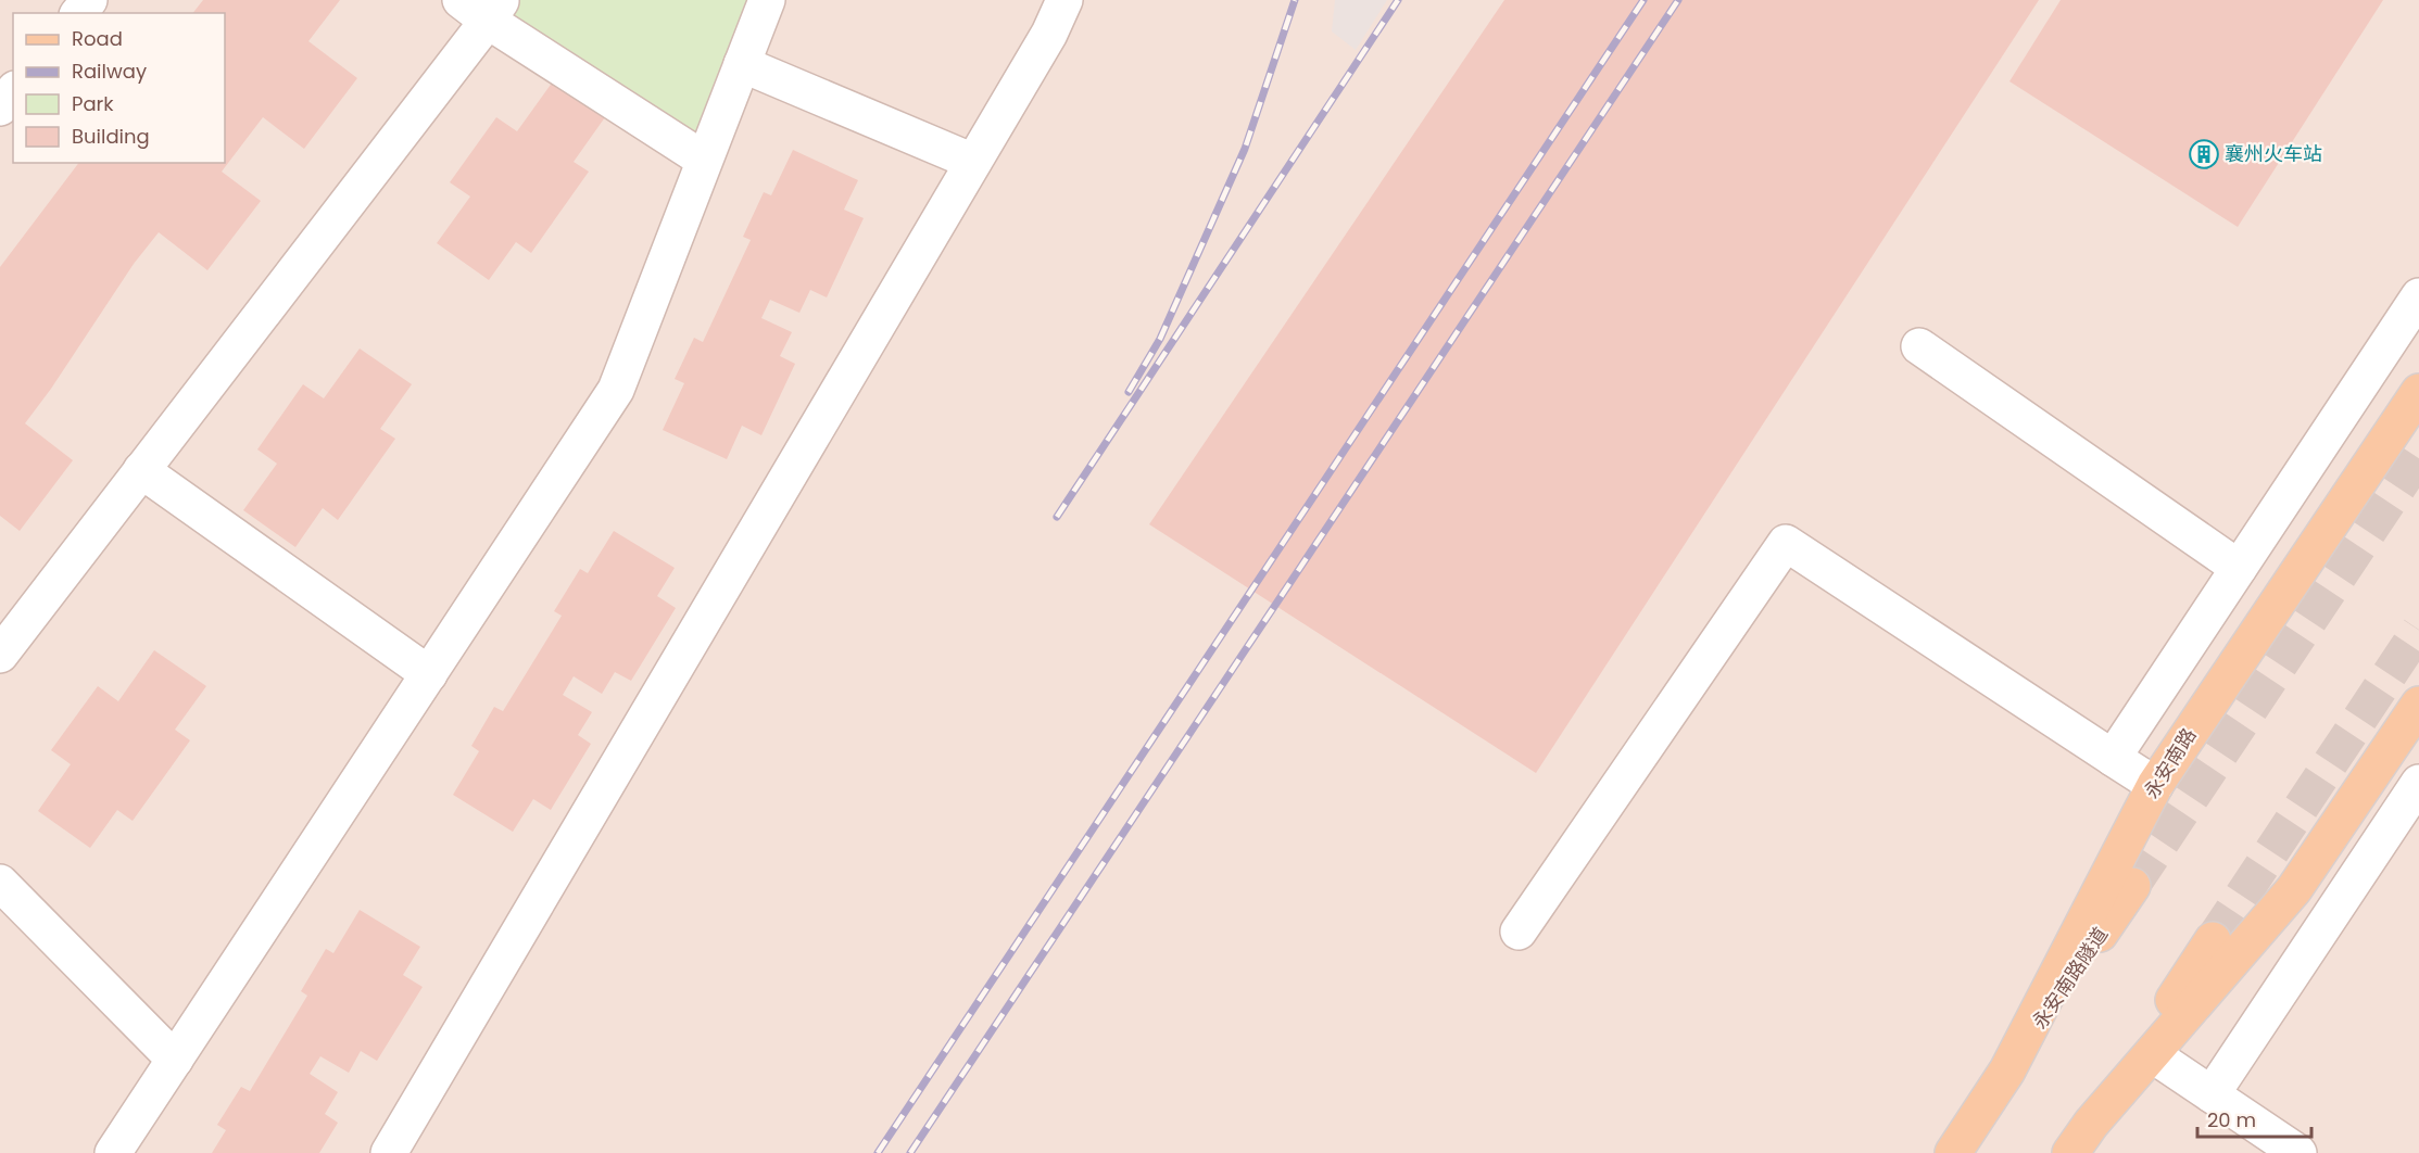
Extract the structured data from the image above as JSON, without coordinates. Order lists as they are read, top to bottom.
{
  "streets": {
    "main road": ["永安南路", "永安南路隧道"]
  },
  "crossings": [
    ["永安南路", "永安南路隧道"]
  ],
  "places": {
    "building": ["襄州火车站"]
  },
  "legend": [
    "Road",
    "Railway",
    "Park",
    "Building"
  ],
  "scale_bar": "20 m"
}
